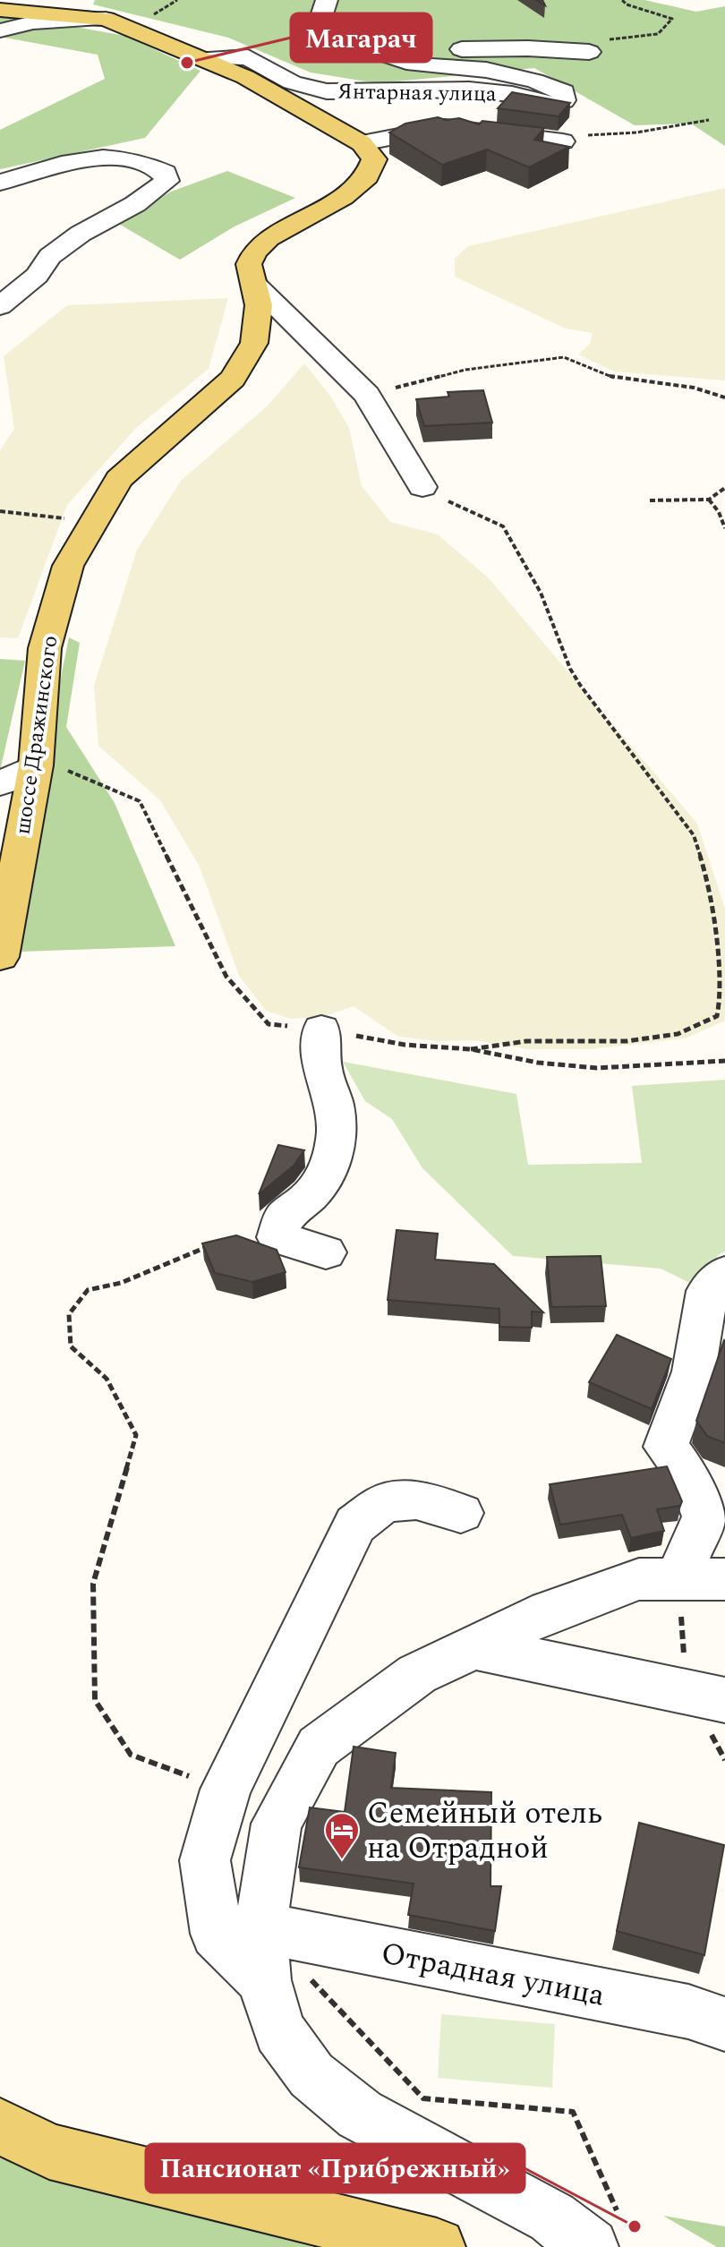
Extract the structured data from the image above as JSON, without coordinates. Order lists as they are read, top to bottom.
{
  "streets": {
    "main road": ["шоссе Дражинского"],
    "street": ["Янтарная улица", "Отрадная улица"]
  },
  "places": {
    "other": ["Магарач", "Пансионат «Прибрежный»"],
    "hotel": ["Семейный отель на Отрадной"]
  }
}
